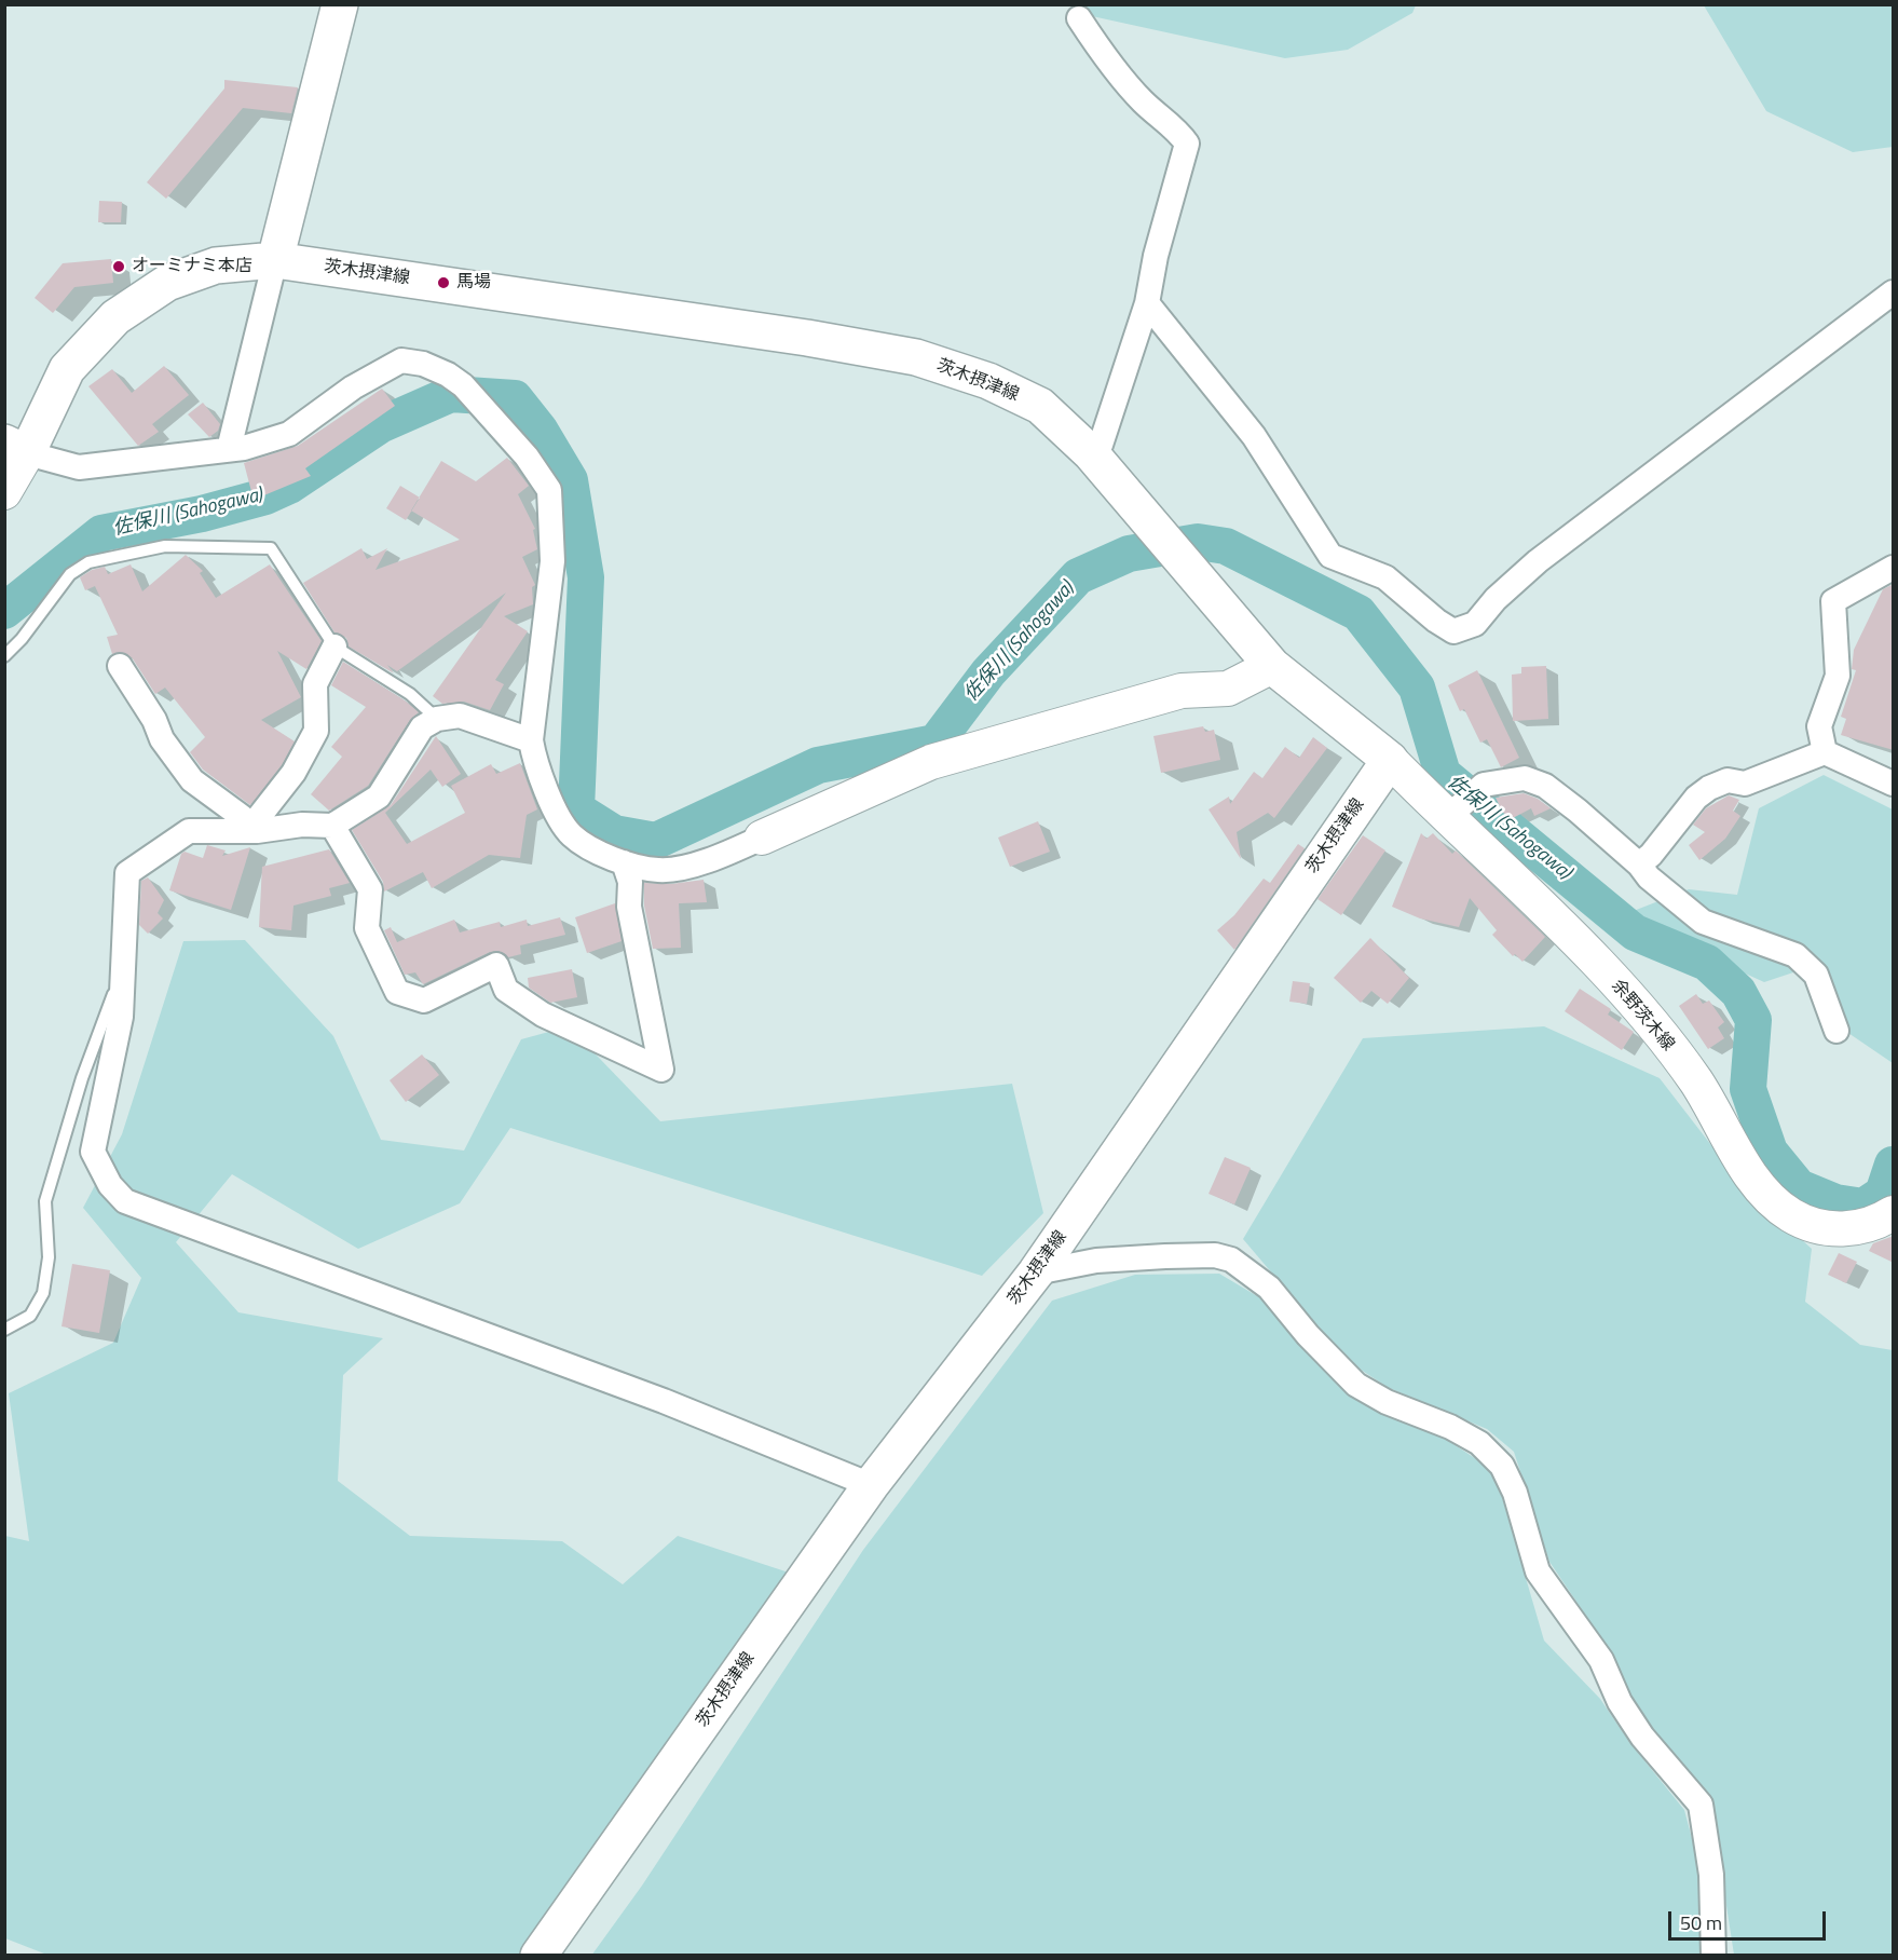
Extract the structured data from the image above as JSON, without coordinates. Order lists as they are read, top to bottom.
{
  "streets": {
    "main road": ["茨木摂津線", "余野茨木線"]
  },
  "crossings": [
    ["茨木摂津線", "余野茨木線"]
  ],
  "water": ["佐保川 (Sahogawa)"],
  "places": ["オーミナミ本店", "馬場"],
  "scale_bar": "50 m"
}
